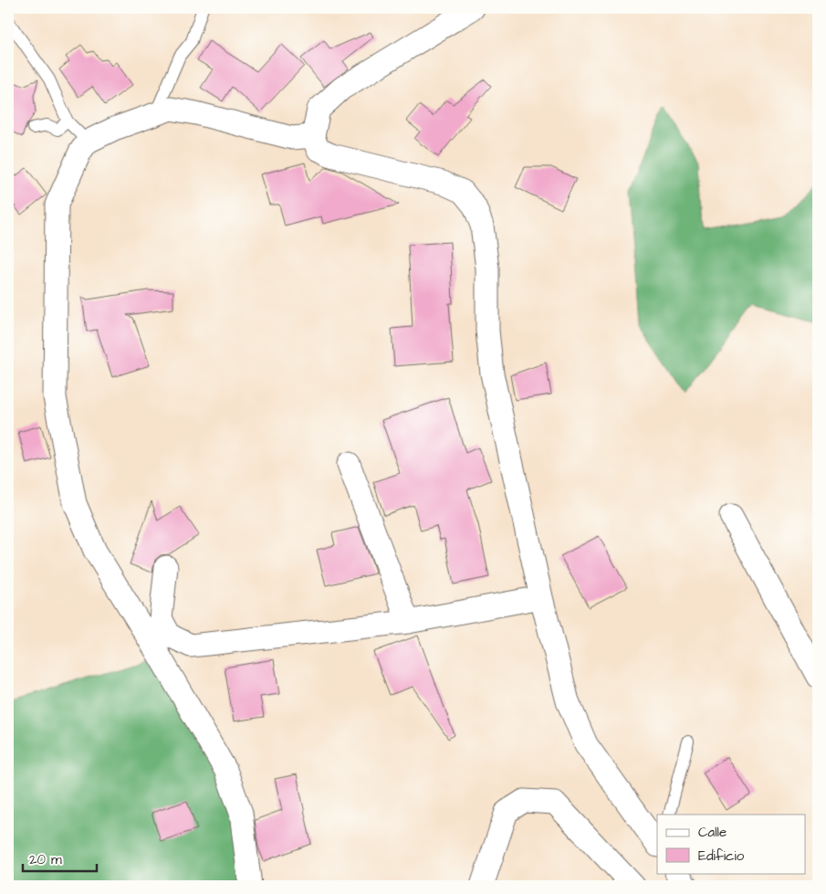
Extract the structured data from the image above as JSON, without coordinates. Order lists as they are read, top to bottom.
{
  "legend": ["Calle", "Edificio"],
  "scale_bar": "20 m"
}
